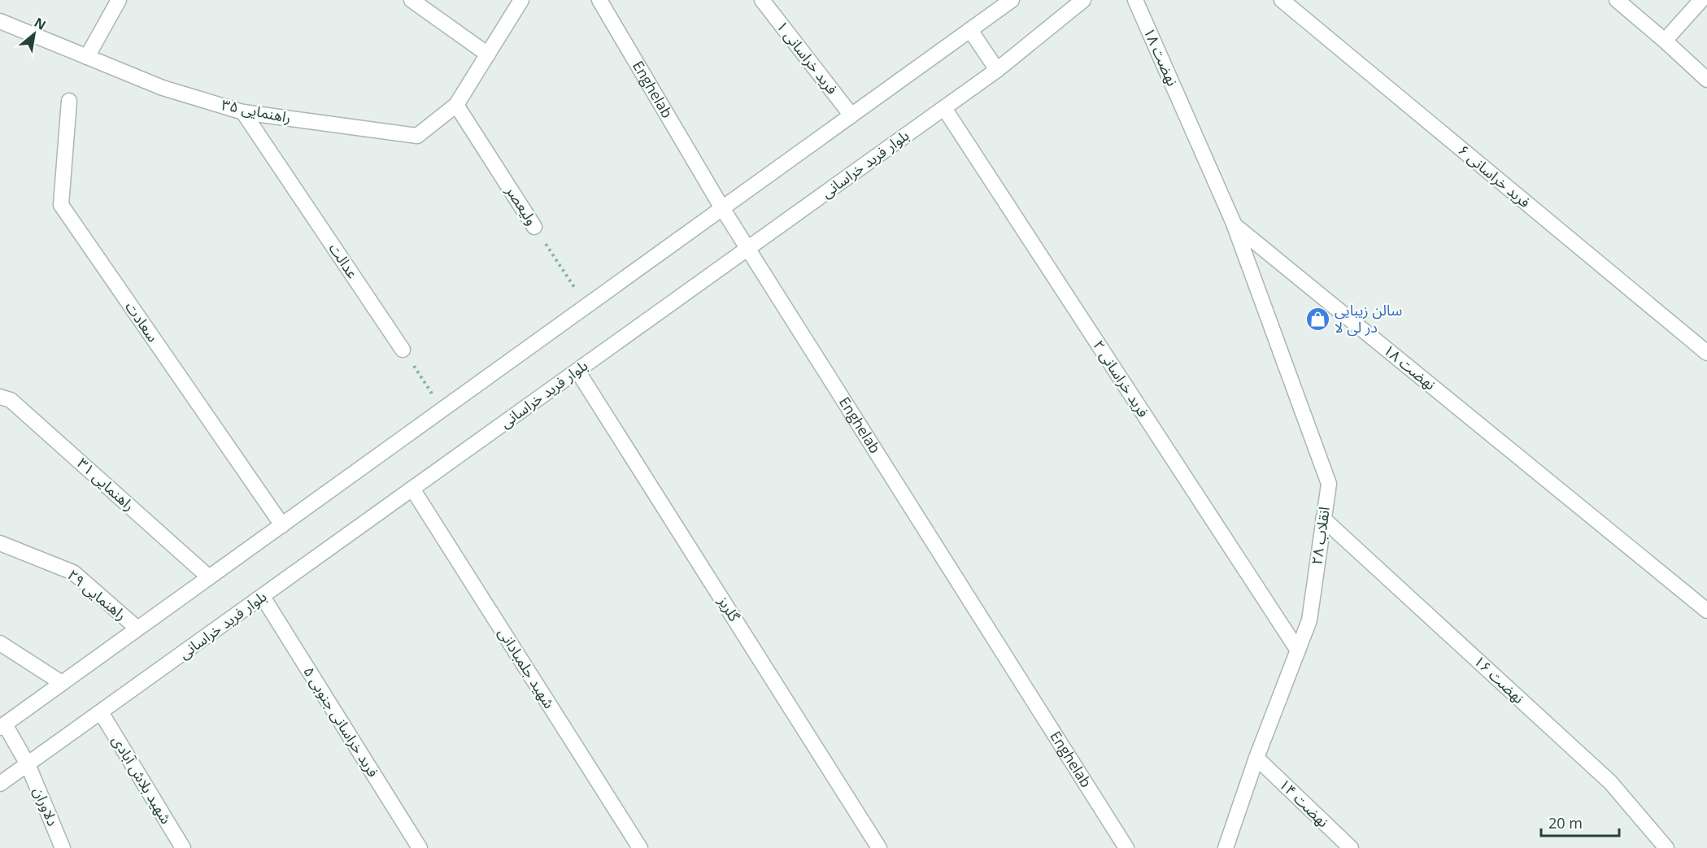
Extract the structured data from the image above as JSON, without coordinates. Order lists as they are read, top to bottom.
{
  "streets": {
    "street": [
      "نهضت ۱۸",
      "فرید خراسانی ۱",
      "Enghelab",
      "راهنمایی ۳۵",
      "بلوار فرید خراسانی",
      "فرید خراسانی ۶",
      "ولیعصر",
      "عدالت",
      "سعادت",
      "فرید خراسانی ۲",
      "راهنمایی ۳۱",
      "انقلاب ۲۸",
      "راهنمایی ۲۹",
      "گلریز",
      "شهید جلمبادانی",
      "نهضت ۱۶",
      "فرید خراسانی جنوبی ۵",
      "شهید بلاش آبادی",
      "نهضت ۱۴",
      "دلاوران"
    ]
  },
  "crossings": [
    ["نهضت ۱۸", "انقلاب ۲۸"],
    ["Enghelab", "بلوار فرید خراسانی"],
    ["راهنمایی ۳۵", "ولیعصر"],
    ["راهنمایی ۳۵", "عدالت"],
    ["بلوار فرید خراسانی", "فرید خراسانی ۲"],
    ["بلوار فرید خراسانی", "گلریز"],
    ["بلوار فرید خراسانی", "شهید جلمبادانی"],
    ["بلوار فرید خراسانی", "فرید خراسانی جنوبی ۵"],
    ["بلوار فرید خراسانی", "شهید بلاش آبادی"],
    ["بلوار فرید خراسانی", "دلاوران"],
    ["فرید خراسانی ۲", "انقلاب ۲۸"],
    ["انقلاب ۲۸", "نهضت ۱۶"],
    ["انقلاب ۲۸", "نهضت ۱۴"]
  ],
  "places": {
    "shop": ["سالن زیبایی در لی لا"]
  },
  "scale_bar": "20 m",
  "north": "top right"
}
